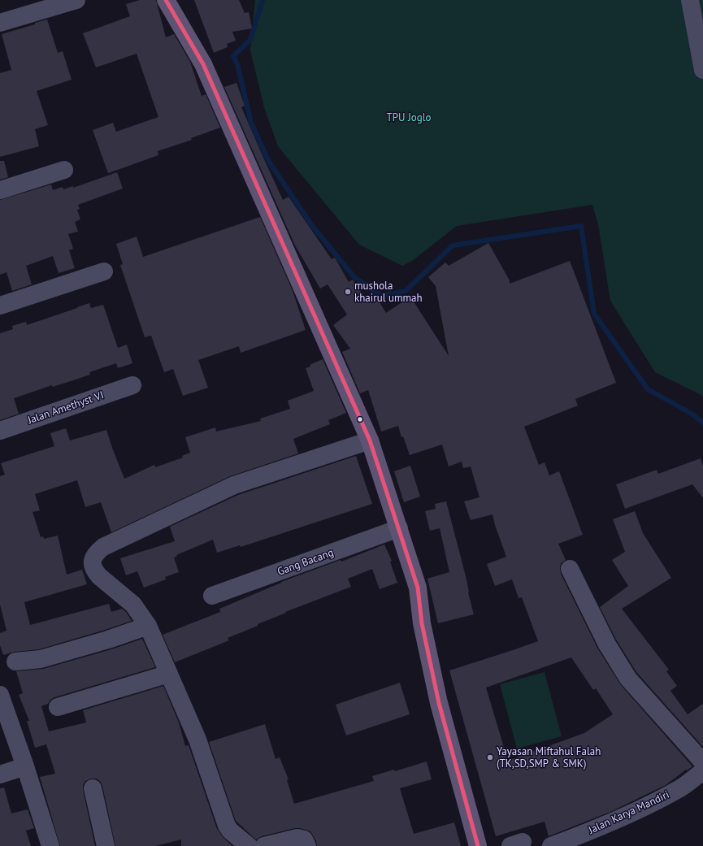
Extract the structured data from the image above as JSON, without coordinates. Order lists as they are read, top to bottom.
{
  "streets": {
    "street": ["Jalan Amethyst VI", "Gang Bacang", "Jalan Karya Mandiri"]
  },
  "parks": ["TPU Joglo"],
  "places": ["mushola khairul ummah", "Yayasan Miftahul Falah (TK,SD,SMP & SMK)"]
}
